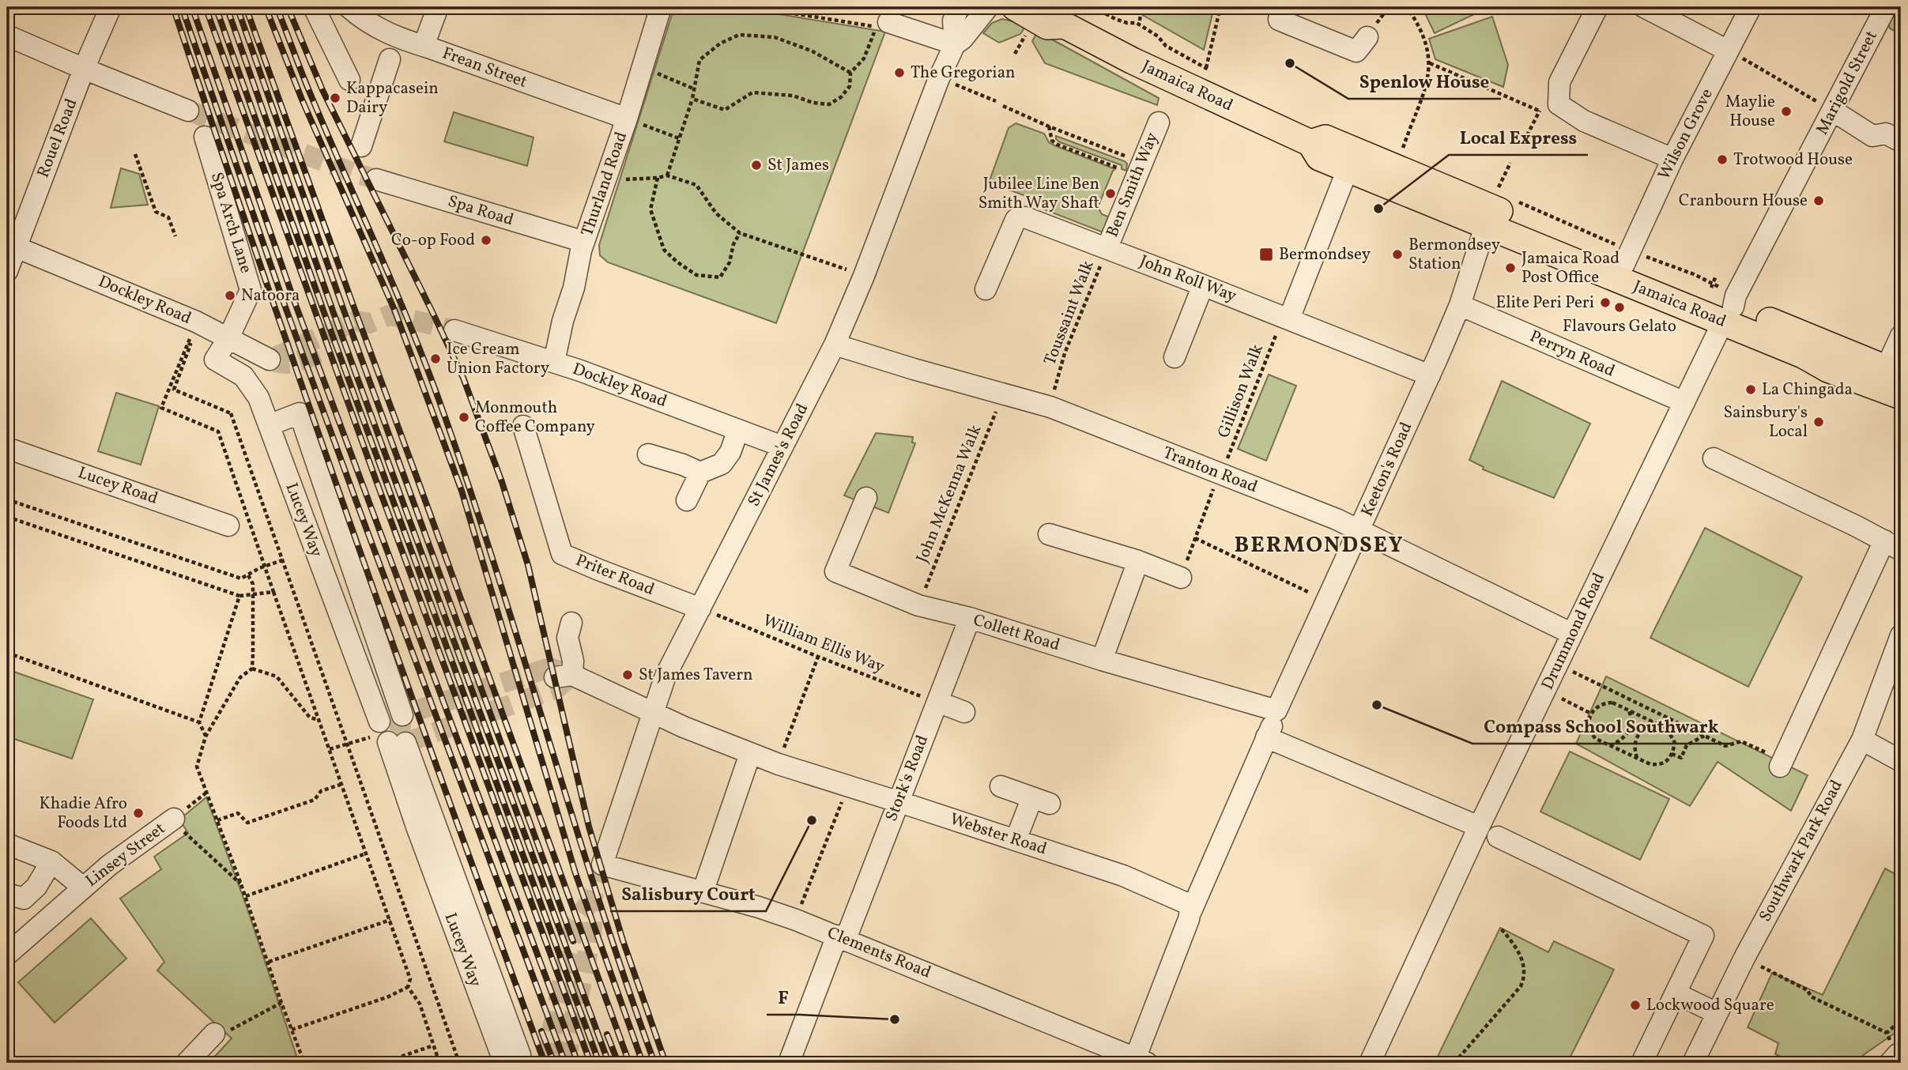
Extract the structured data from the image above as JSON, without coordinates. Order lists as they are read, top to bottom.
{
  "streets": {
    "main road": ["Jamaica Road"],
    "street": [
      "Frean Street",
      "Marigold Street",
      "Wilson Grove",
      "Rouel Road",
      "Thurland Road",
      "Ben Smith Way",
      "Spa Road",
      "Spa Arch Lane",
      "John Roll Way",
      "Dockley Road",
      "Perryn Road",
      "St James's Road",
      "Keeton's Road",
      "Tranton Road",
      "Lucey Road",
      "Lucey Way",
      "Priter Road",
      "Drummond Road",
      "Collett Road",
      "Stork's Road",
      "Webster Road",
      "Southwark Park Road",
      "Linsey Street",
      "Clements Road"
    ],
    "path": [
      "Toussaint Walk",
      "Gillison Walk",
      "John McKenna Walk",
      "William Ellis Way"
    ]
  },
  "crossings": [
    ["Frean Street", "Thurland Road"],
    ["Marigold Street", "Jamaica Road"],
    ["Marigold Street", "Drummond Road"],
    ["Jamaica Road", "Wilson Grove"],
    ["Jamaica Road", "Keeton's Road"],
    ["Jamaica Road", "Drummond Road"],
    ["Rouel Road", "Dockley Road"],
    ["Thurland Road", "Spa Road"],
    ["Thurland Road", "Dockley Road"],
    ["Ben Smith Way", "John Roll Way"],
    ["Ben Smith Way", "Toussaint Walk"],
    ["Spa Arch Lane", "Dockley Road"],
    ["Spa Arch Lane", "Lucey Way"],
    ["John Roll Way", "Toussaint Walk"],
    ["John Roll Way", "Gillison Walk"],
    ["John Roll Way", "Keeton's Road"],
    ["Dockley Road", "St James's Road"],
    ["Dockley Road", "Lucey Way"],
    ["Perryn Road", "Keeton's Road"],
    ["Perryn Road", "Drummond Road"],
    ["Gillison Walk", "Tranton Road"],
    ["St James's Road", "Tranton Road"],
    ["St James's Road", "Priter Road"],
    ["St James's Road", "William Ellis Way"],
    ["St James's Road", "Webster Road"],
    ["St James's Road", "Clements Road"],
    ["Keeton's Road", "Tranton Road"],
    ["Keeton's Road", "Collett Road"],
    ["Keeton's Road", "Webster Road"],
    ["Tranton Road", "John McKenna Walk"],
    ["Tranton Road", "Drummond Road"],
    ["John McKenna Walk", "Collett Road"],
    ["Priter Road", "William Ellis Way"],
    ["Drummond Road", "Collett Road"],
    ["Collett Road", "Stork's Road"],
    ["William Ellis Way", "Stork's Road"],
    ["Stork's Road", "Webster Road"],
    ["Stork's Road", "Clements Road"]
  ],
  "districts": ["BERMONDSEY"],
  "places": {
    "other": [
      "Spenlow House",
      "The Gregorian",
      "Kappacasein Dairy",
      "Maylie House",
      "Trotwood House",
      "St James",
      "Jubilee Line Ben Smith Way Shaft",
      "Cranbourn House",
      "Local Express",
      "Co-op Food",
      "Bermondsey Station",
      "Jamaica Road Post Office",
      "Natoora",
      "Elite Peri Peri",
      "Flavours Gelato",
      "Ice Cream Union Factory",
      "La Chingada",
      "Monmouth Coffee Company",
      "Sainsbury's Local",
      "St James Tavern",
      "Compass School Southwark",
      "Khadie Afro Foods Ltd",
      "Salisbury Court",
      "Lockwood Square",
      "F"
    ],
    "transit": ["Bermondsey"]
  }
}
